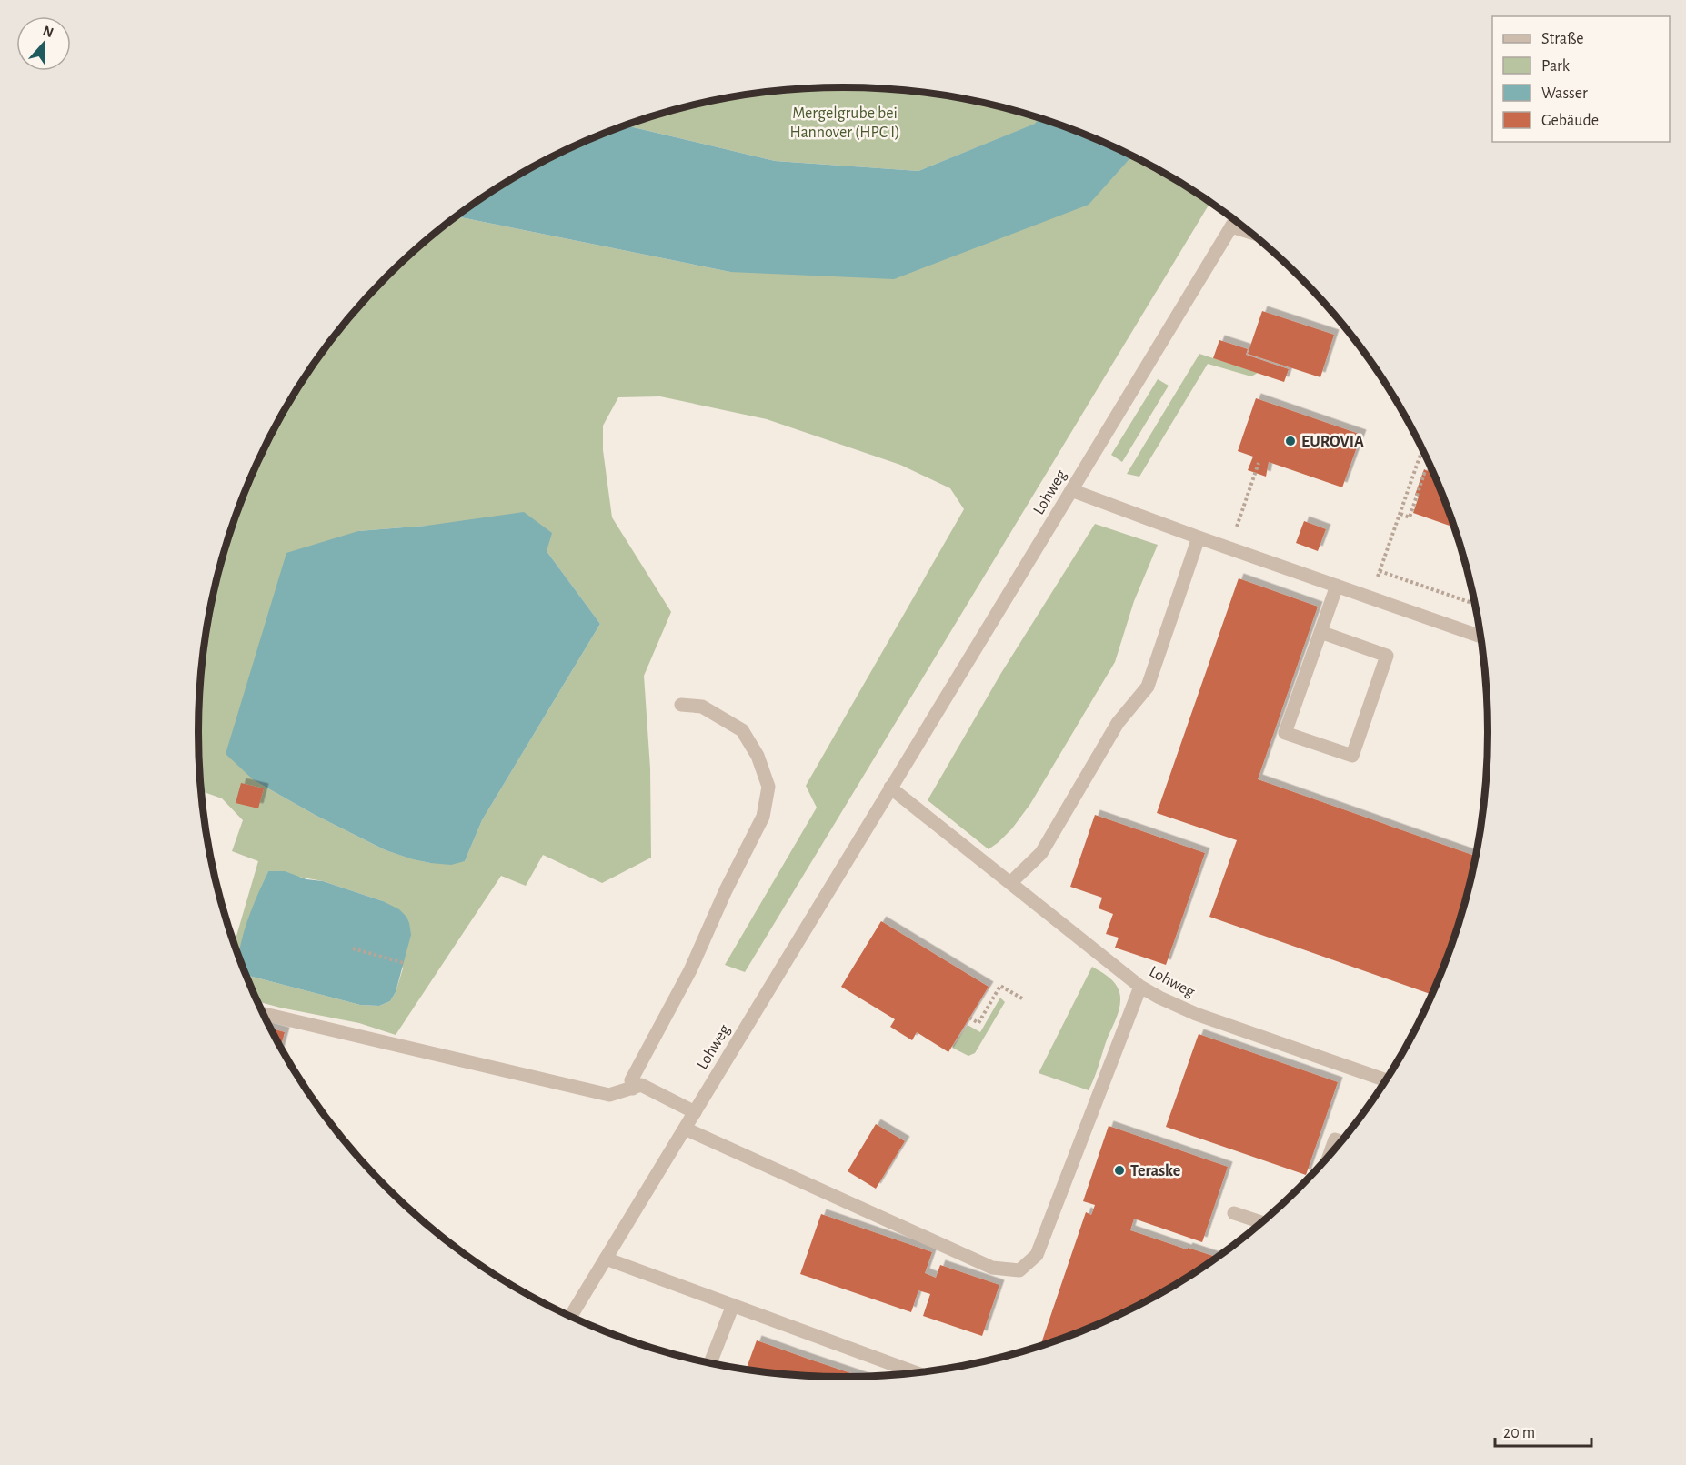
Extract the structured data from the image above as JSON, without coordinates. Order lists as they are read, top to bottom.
{
  "streets": {
    "street": ["Lohweg"]
  },
  "parks": ["Mergelgrube bei Hannover (HPC I)"],
  "places": ["EUROVIA", "Teraske"],
  "legend": [
    "Straße",
    "Park",
    "Wasser",
    "Gebäude"
  ],
  "scale_bar": "20 m",
  "north": "top"
}
